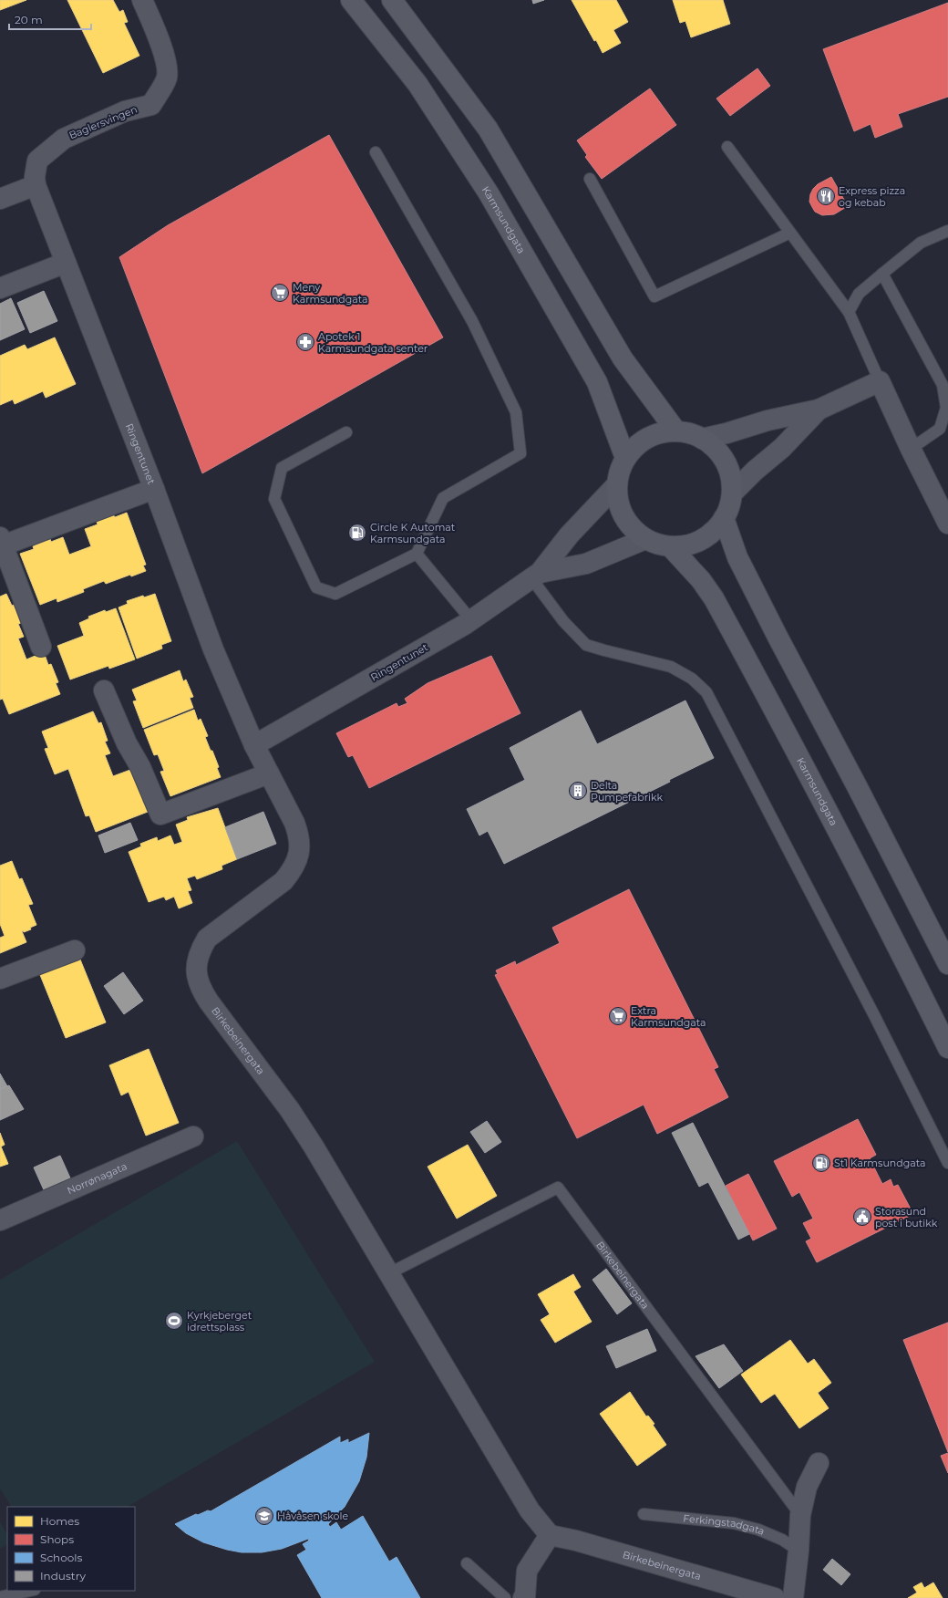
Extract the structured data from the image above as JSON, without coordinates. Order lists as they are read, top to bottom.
{
  "streets": {
    "main road": ["Karmsundgata"],
    "street": [
      "Baglersvingen",
      "Ringentunet",
      "Birkebeinergata",
      "Norrønagata"
    ],
    "lane": ["Ferkingstadgata"]
  },
  "crossings": [
    ["Baglersvingen", "Ringentunet"],
    ["Karmsundgata", "Ringentunet"],
    ["Ringentunet", "Birkebeinergata"]
  ],
  "places": {
    "restaurant": ["Express pizza og kebab"],
    "supermarket": ["Meny Karmsundgata", "Extra Karmsundgata"],
    "pharmacy": ["Apotek 1 Karmsundgata senter"],
    "fuel station": ["Circle K Automat Karmsundgata", "St1 Karmsundgata"],
    "building": ["Delta Pumpefabrikk"],
    "public building": ["Storasund post i butikk"],
    "sports": ["Kyrkjeberget idrettsplass"],
    "school or university": ["Håvåsen skole"]
  },
  "legend": [
    "Homes",
    "Shops",
    "Schools",
    "Industry"
  ],
  "scale_bar": "20 m"
}
